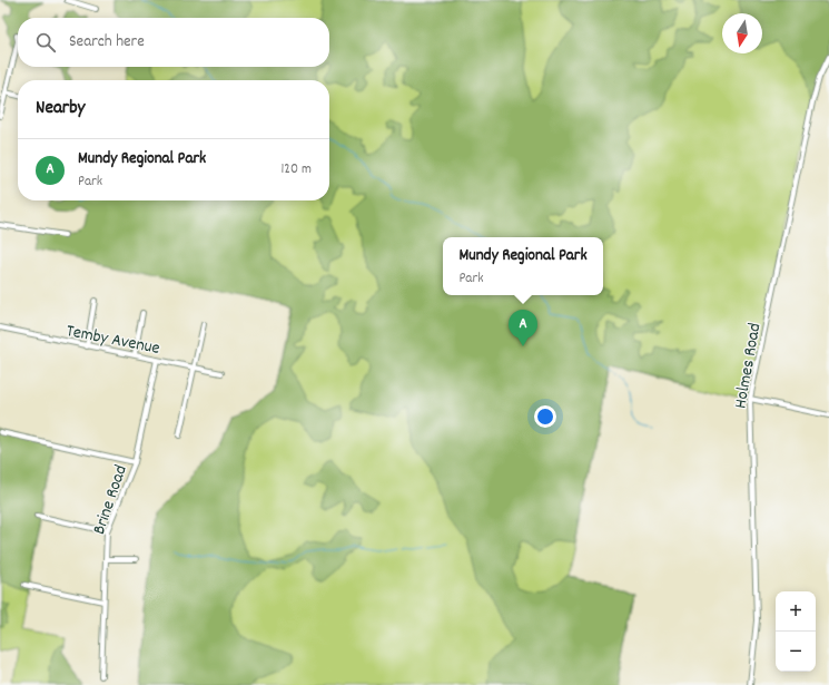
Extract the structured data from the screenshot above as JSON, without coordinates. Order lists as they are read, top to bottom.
{
  "streets": {
    "street": ["Temby Avenue", "Holmes Road", "Brine Road"]
  },
  "crossings": [
    ["Temby Avenue", "Brine Road"]
  ],
  "north": "bottom",
  "page": {
    "search": "Search here",
    "heading": "Nearby",
    "list": [
      {
        "mark": "A",
        "name": "Mundy Regional Park",
        "note": "Park",
        "value": "120 m"
      }
    ],
    "popup": ["Mundy Regional Park", "Park"],
    "pins": "A",
    "map_buttons": ["+", "−"]
  }
}
